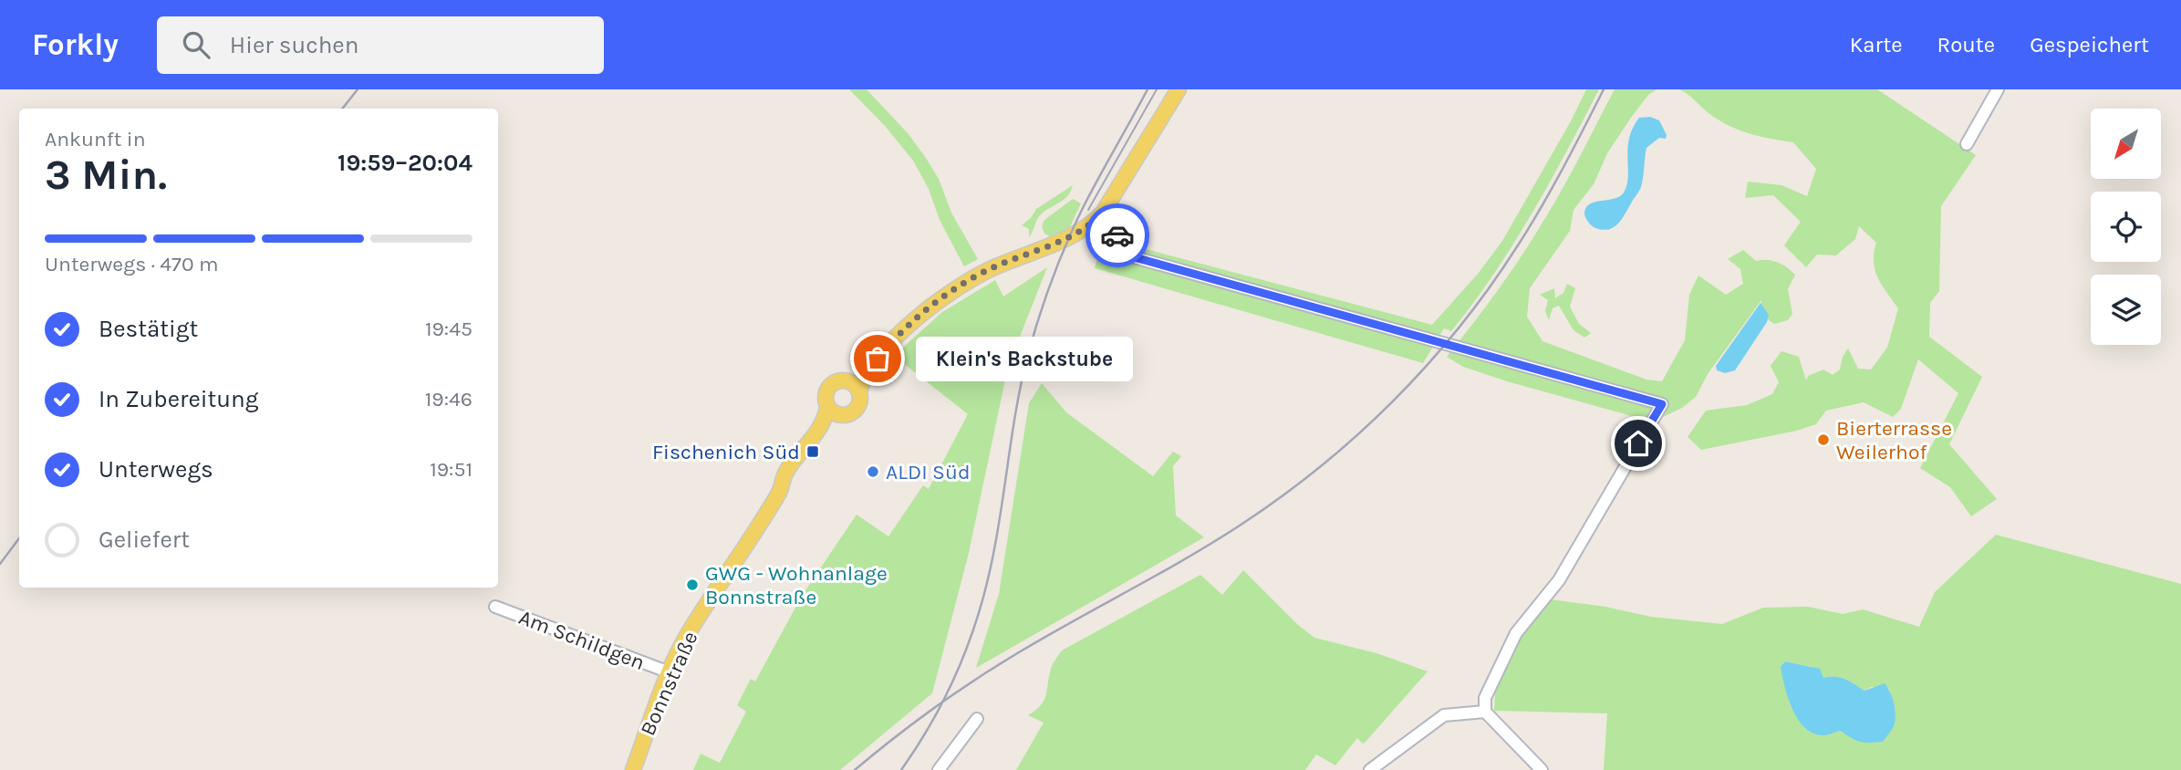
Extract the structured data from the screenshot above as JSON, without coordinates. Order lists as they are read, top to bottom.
{
  "streets": {
    "main road": ["Bonnstraße"],
    "street": ["Am Schildgen"]
  },
  "crossings": [
    ["Am Schildgen", "Bonnstraße"]
  ],
  "places": {
    "other": [
      "Klein's Backstube",
      "Bierterrasse Weilerhof",
      "ALDI Süd",
      "GWG - Wohnanlage Bonnstraße"
    ],
    "transit": ["Fischenich Süd"]
  },
  "north": "bottom left",
  "page": {
    "header": "Forkly",
    "search": "Hier suchen",
    "nav": ["Karte", "Route", "Gespeichert"],
    "heading": ["3 Min.", "Ankunft in", "19:59–20:04"],
    "bar": "Unterwegs · 470 m",
    "list": [
      ["Bestätigt", "19:45"],
      ["In Zubereitung", "19:46"],
      ["Unterwegs", "19:51"],
      "Geliefert"
    ],
    "bubble": "Klein's Backstube"
  }
}
